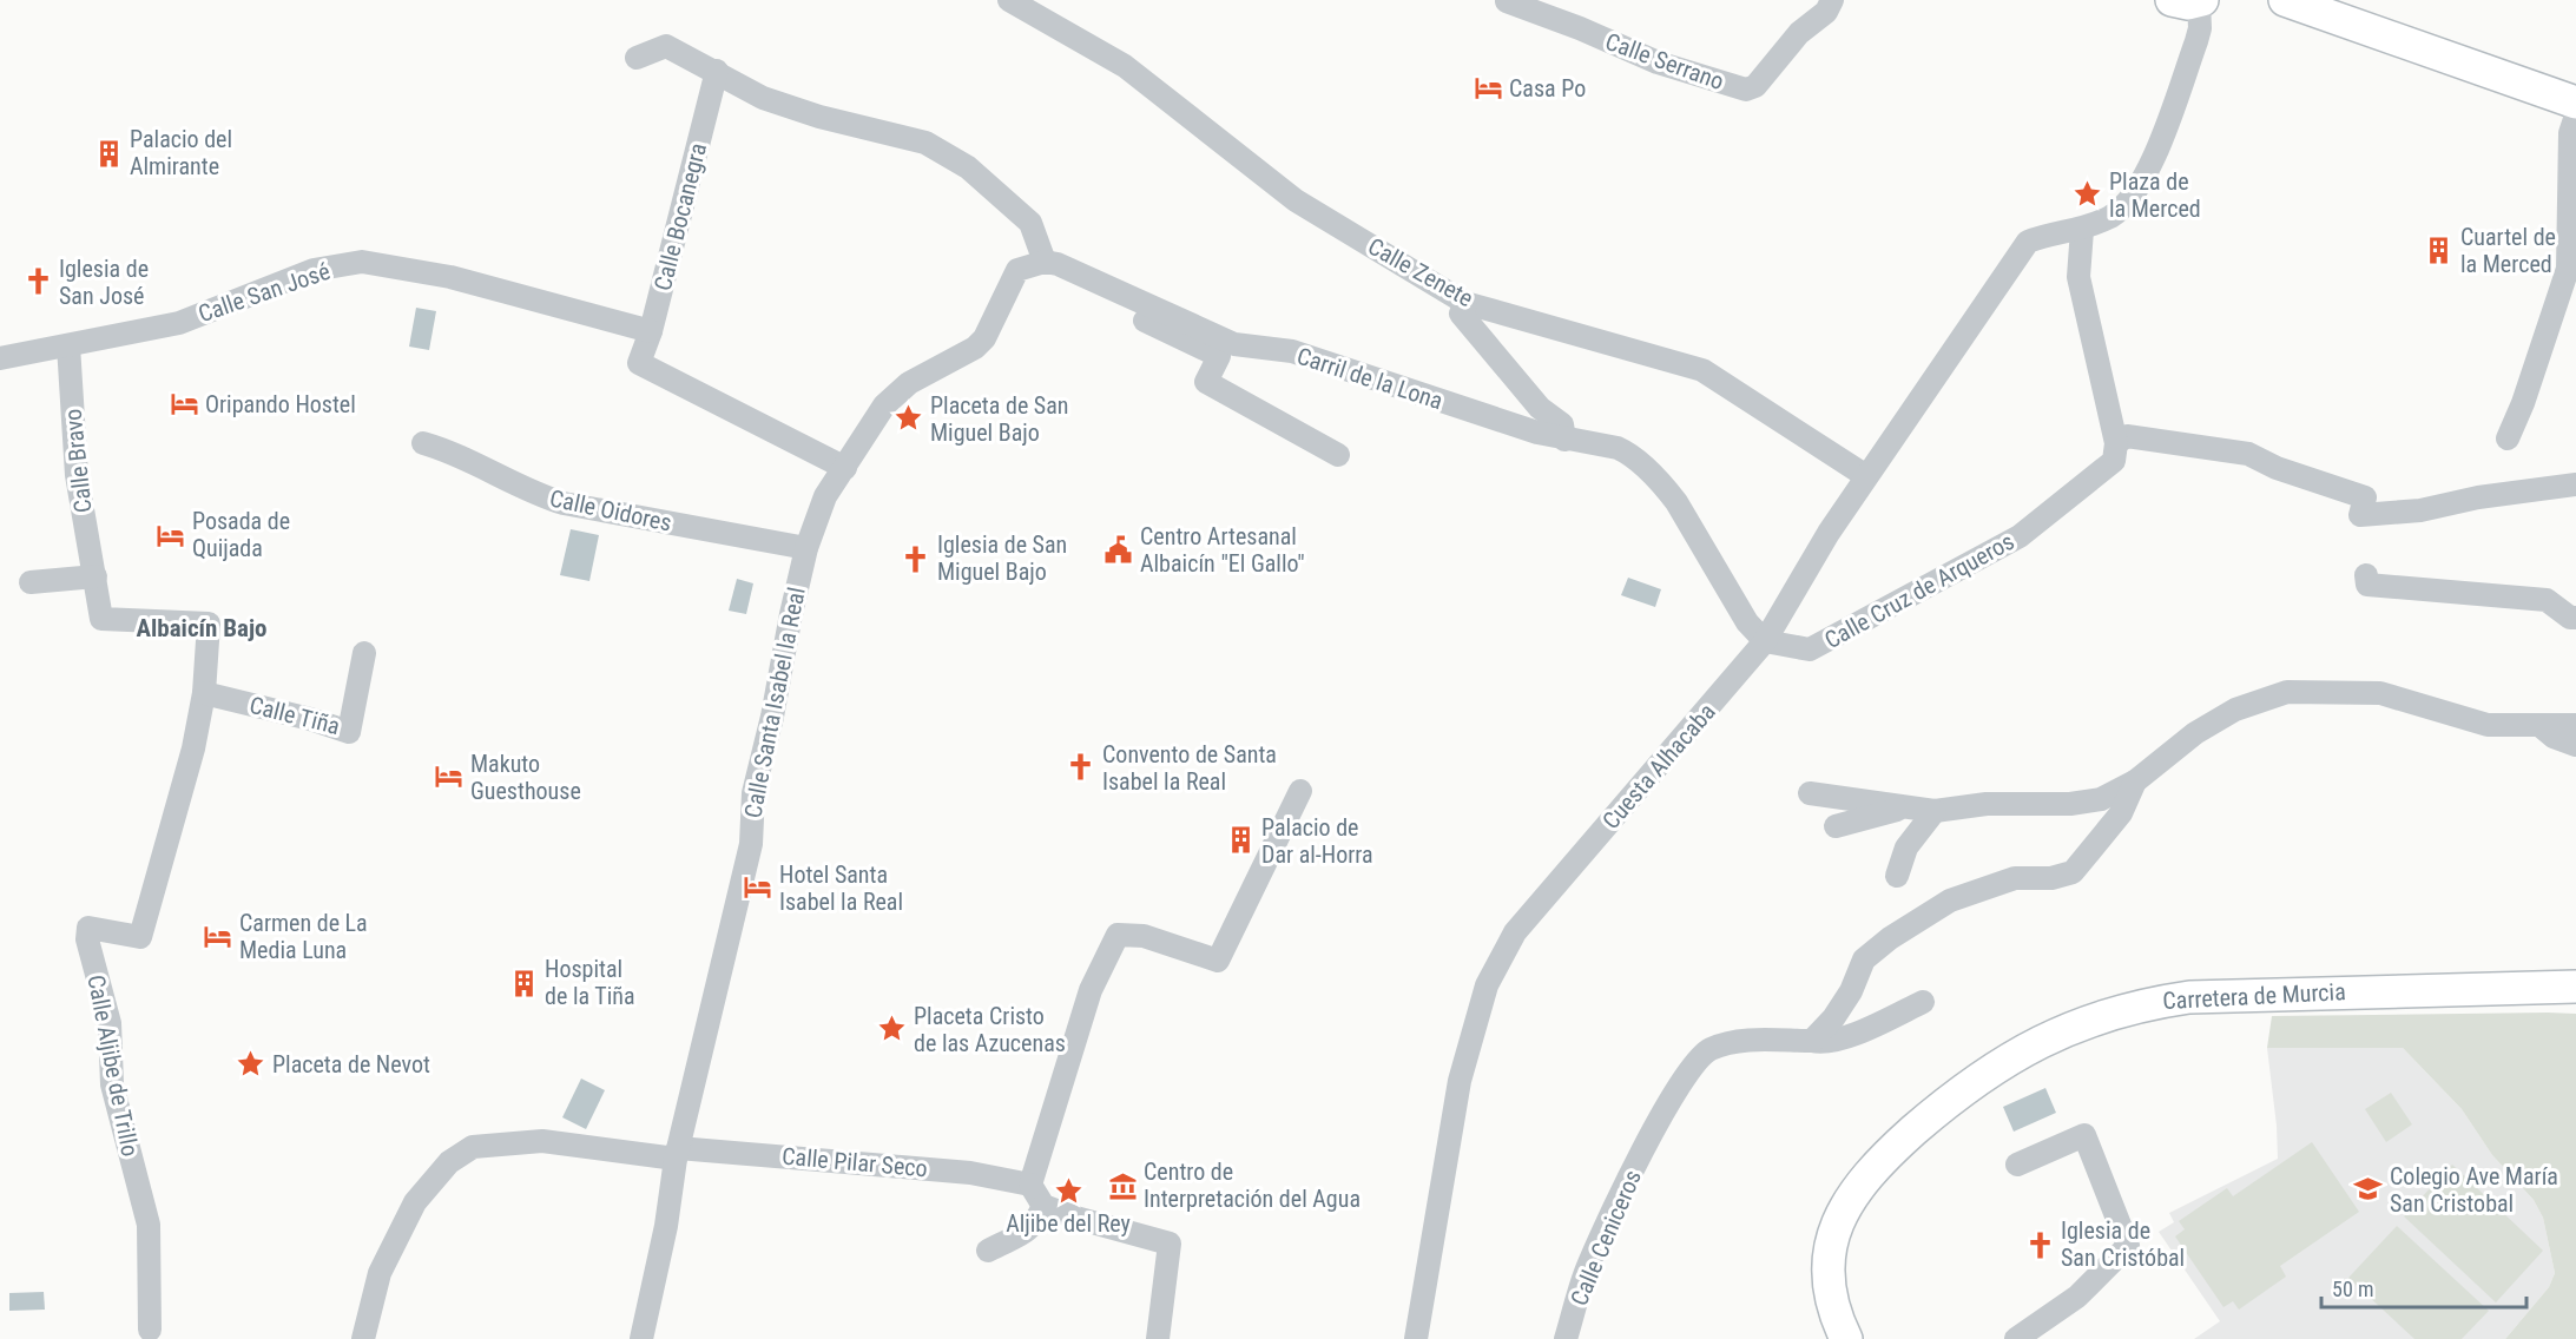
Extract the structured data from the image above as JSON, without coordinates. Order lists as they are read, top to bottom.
{
  "streets": {
    "main road": ["Carretera de Murcia"],
    "street": [
      "Calle Serrano",
      "Calle Bocanegra",
      "Calle Zenete",
      "Calle San José",
      "Carril de la Lona",
      "Calle Bravo",
      "Calle Oidores",
      "Calle Cruz de Arqueros",
      "Calle Santa Isabel la Real",
      "Calle Tiña",
      "Cuesta Alhacaba",
      "Calle Aljibe de Trillo",
      "Calle Pilar Seco",
      "Calle Ceniceros"
    ]
  },
  "crossings": [
    ["Calle Bocanegra", "Calle San José"],
    ["Calle Bocanegra", "Calle Santa Isabel la Real"],
    ["Calle Zenete", "Cuesta Alhacaba"],
    ["Calle San José", "Calle Bravo"],
    ["Carril de la Lona", "Calle Cruz de Arqueros"],
    ["Carril de la Lona", "Cuesta Alhacaba"],
    ["Calle Bravo", "Calle Tiña"],
    ["Calle Bravo", "Calle Aljibe de Trillo"],
    ["Calle Oidores", "Calle Santa Isabel la Real"],
    ["Calle Cruz de Arqueros", "Cuesta Alhacaba"],
    ["Calle Santa Isabel la Real", "Calle Pilar Seco"],
    ["Calle Tiña", "Calle Aljibe de Trillo"]
  ],
  "districts": ["Albaicín Bajo"],
  "places": {
    "hotel": [
      "Casa Po",
      "Oripando Hostel",
      "Posada de Quijada",
      "Makuto Guesthouse",
      "Hotel Santa Isabel la Real",
      "Carmen de La Media Luna"
    ],
    "building": [
      "Palacio del Almirante",
      "Cuartel de la Merced",
      "Palacio de Dar al-Horra",
      "Hospital de la Tiña"
    ],
    "place": [
      "Plaza de la Merced",
      "Placeta de San Miguel Bajo",
      "Placeta Cristo de las Azucenas",
      "Placeta de Nevot",
      "Aljibe del Rey"
    ],
    "church": [
      "Iglesia de San José",
      "Iglesia de San Miguel Bajo",
      "Convento de Santa Isabel la Real",
      "Iglesia de San Cristóbal"
    ],
    "public building": ["Centro Artesanal Albaicín \"El Gallo\""],
    "museum": ["Centro de Interpretación del Agua"],
    "school or university": ["Colegio Ave María San Cristobal"]
  },
  "scale_bar": "50 m"
}
